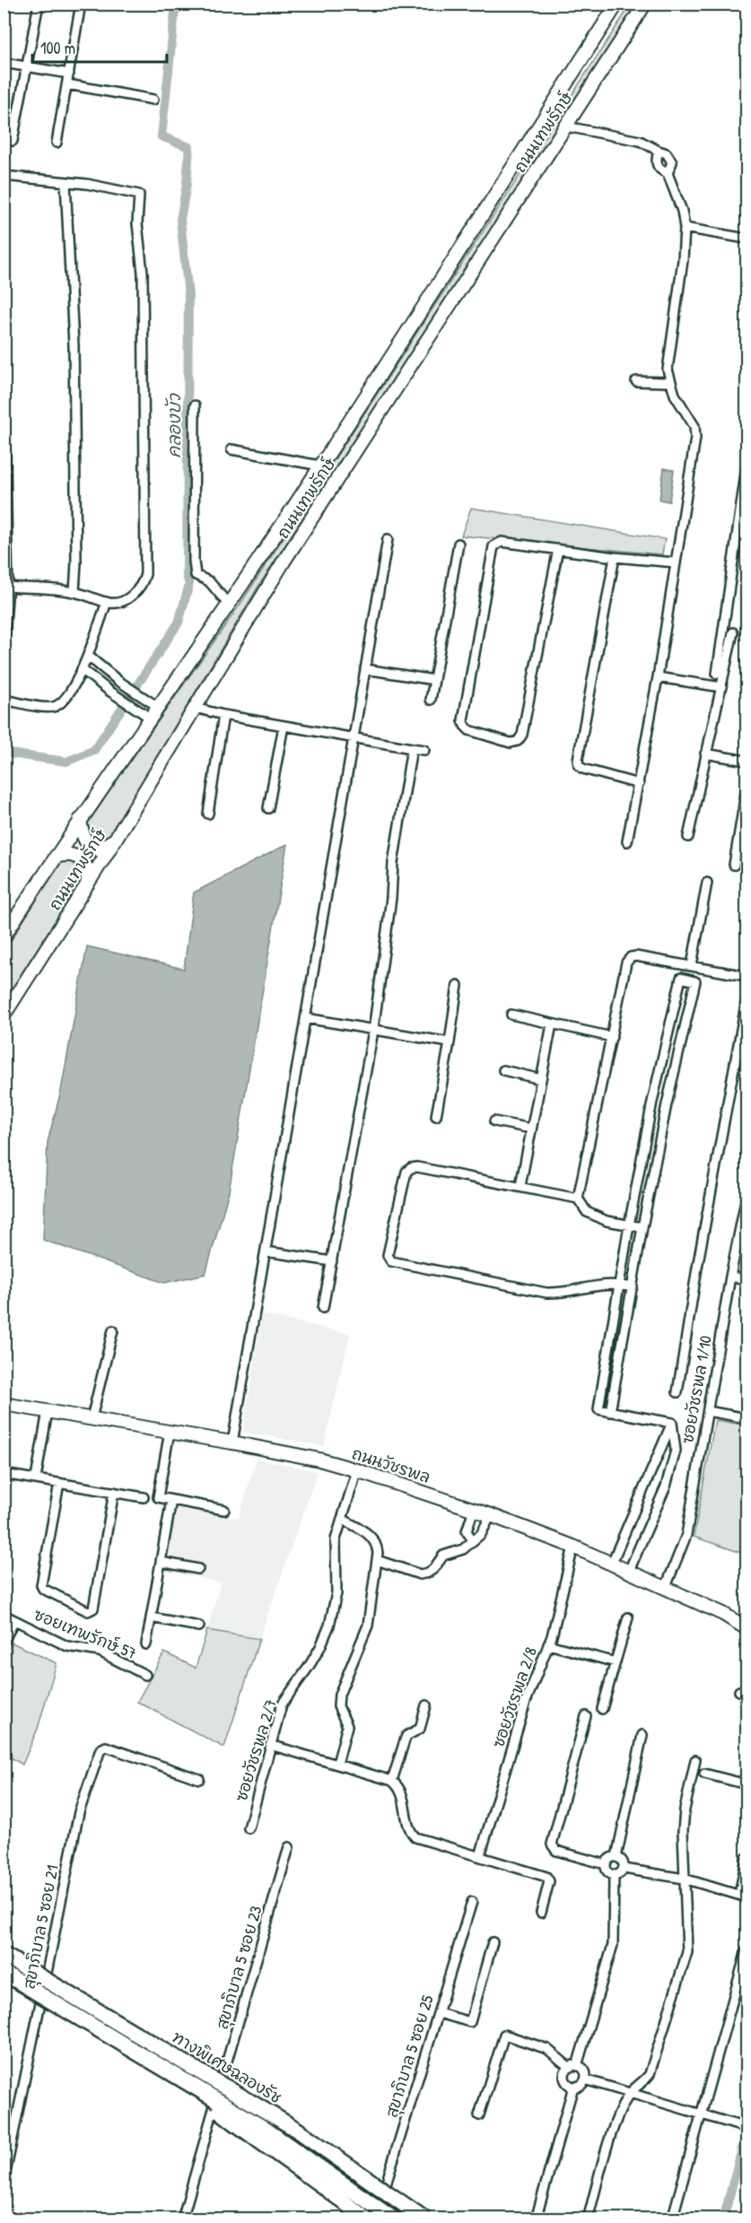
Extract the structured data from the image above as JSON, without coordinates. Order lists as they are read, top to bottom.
{
  "streets": {
    "highway": ["ทางพิเศษฉลองรัช"],
    "main road": ["ถนนเทพรักษ์", "ถนนวัชรพล"],
    "street": [
      "ซอยวัชรพล 1/10",
      "ซอยเทพรักษ์ 57",
      "ซอยวัชรพล 2/8",
      "ซอยวัชรพล 2/7",
      "สุขาภิบาล 5 ซอย 21",
      "สุขาภิบาล 5 ซอย 23",
      "สุขาภิบาล 5 ซอย 25"
    ]
  },
  "crossings": [
    ["ซอยวัชรพล 1/10", "ถนนวัชรพล"],
    ["ถนนวัชรพล", "ซอยวัชรพล 2/8"],
    ["ถนนวัชรพล", "ซอยวัชรพล 2/7"]
  ],
  "water": ["คลองบัว"],
  "scale_bar": "100 m"
}
